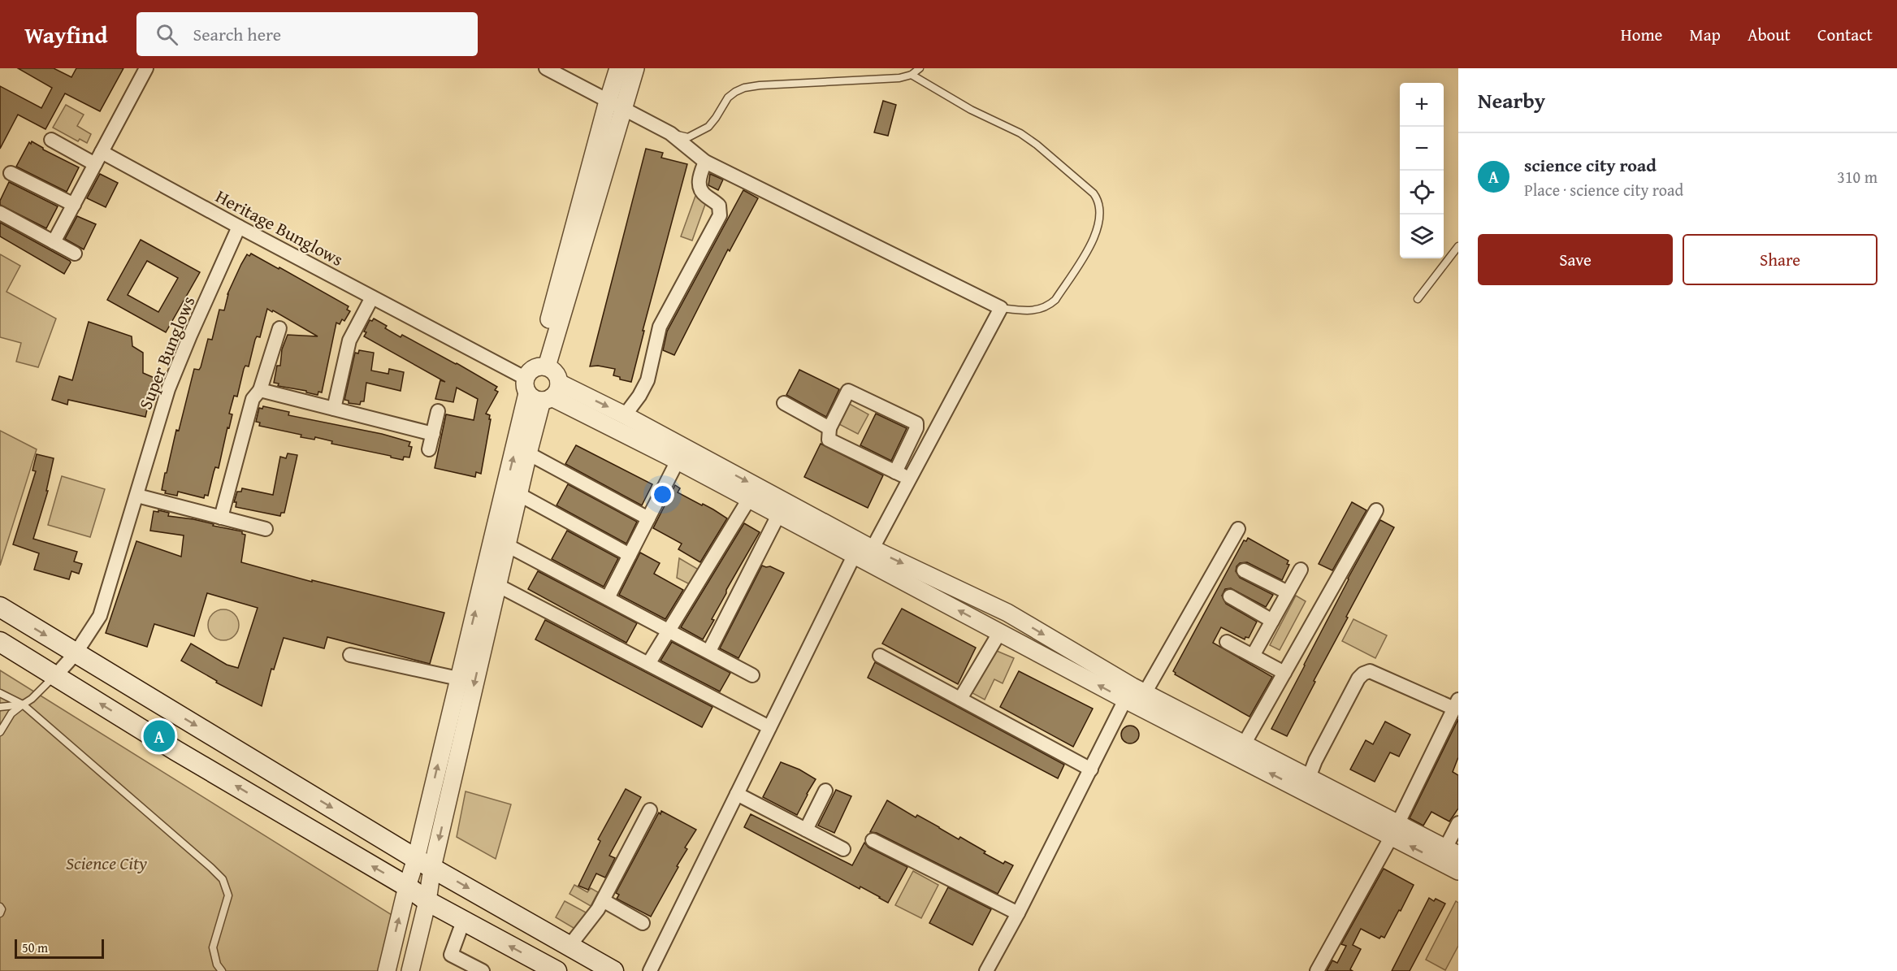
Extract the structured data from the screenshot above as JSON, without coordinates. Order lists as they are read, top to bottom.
{
  "streets": {
    "street": ["Heritage Bunglows", "Super Bunglows"]
  },
  "crossings": [
    ["Heritage Bunglows", "Super Bunglows"]
  ],
  "parks": ["Science City"],
  "scale_bar": "50 m",
  "page": {
    "header": "Wayfind",
    "search": "Search here",
    "nav": [
      "Home",
      "Map",
      "About",
      "Contact"
    ],
    "heading": "Nearby",
    "map_buttons": ["+", "−"],
    "list": [
      {
        "mark": "A",
        "name": "science city road",
        "note": "Place · science city road",
        "value": "310 m"
      }
    ],
    "buttons": ["Save", "Share"],
    "pins": "A",
    "scale": "50 m"
  }
}
